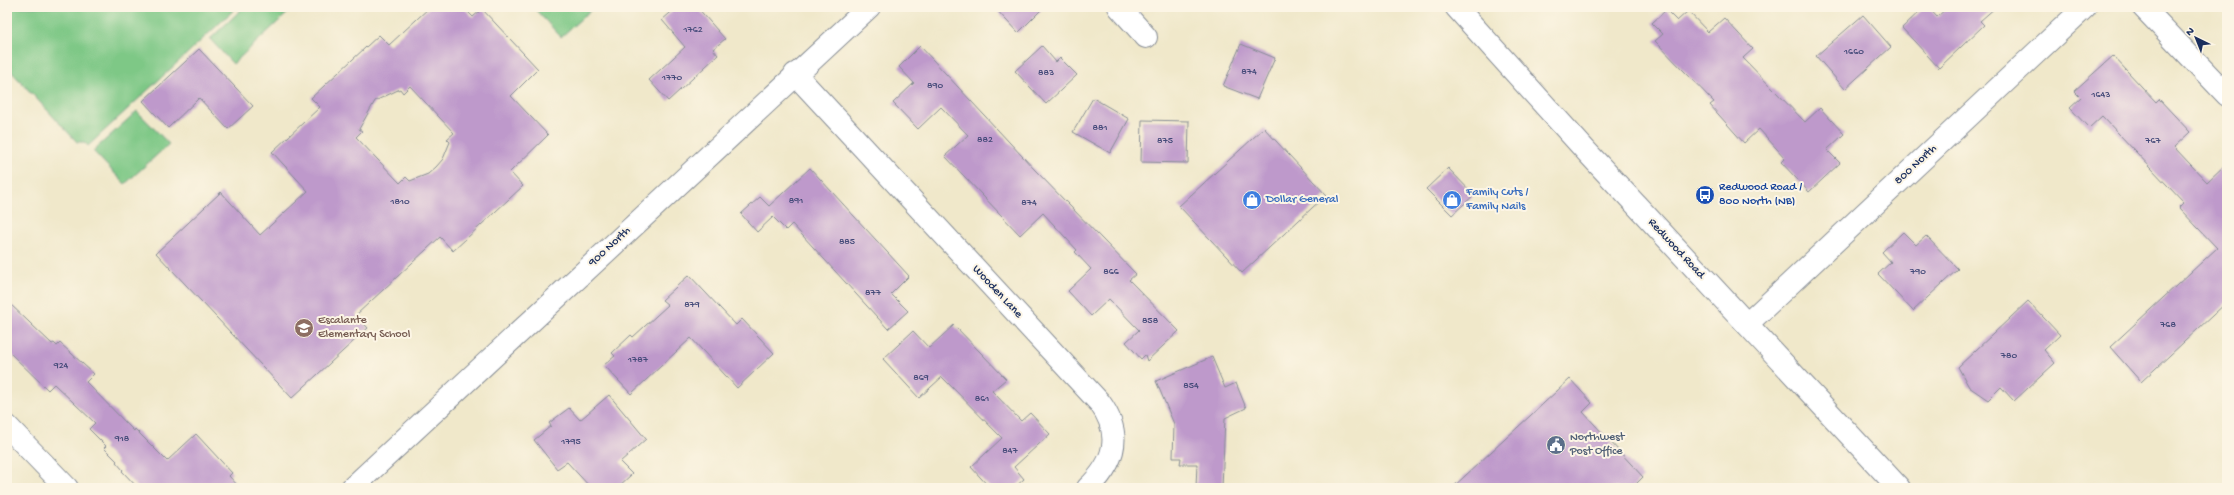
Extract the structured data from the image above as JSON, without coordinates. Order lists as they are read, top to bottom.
{
  "streets": {
    "street": [
      "800 North",
      "900 North",
      "Redwood Road",
      "Wooden Lane"
    ]
  },
  "crossings": [
    ["800 North", "Redwood Road"],
    ["900 North", "Wooden Lane"]
  ],
  "places": {
    "bus stop": ["Redwood Road / 800 North (NB)"],
    "shop": ["Dollar General", "Family Cuts / Family Nails"],
    "school or university": ["Escalante Elementary School"],
    "public building": ["Northwest Post Office"]
  },
  "house_numbers": [
    "1762",
    "1660",
    "874",
    "883",
    "1770",
    "890",
    "1643",
    "881",
    "882",
    "875",
    "767",
    "891",
    "1810",
    "874",
    "885",
    "866",
    "790",
    "877",
    "879",
    "858",
    "768",
    "780",
    "1787",
    "924",
    "869",
    "854",
    "861",
    "918",
    "1795",
    "847"
  ],
  "north": "top left"
}
